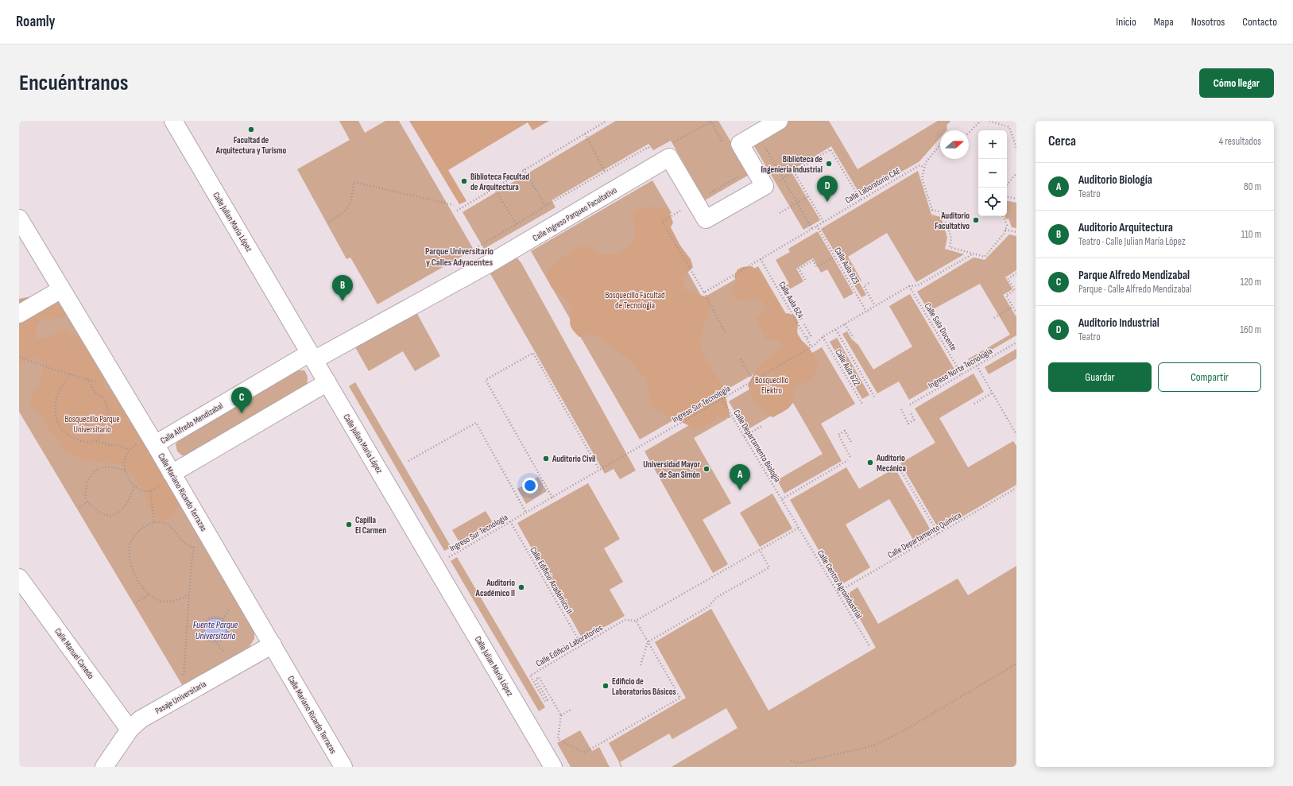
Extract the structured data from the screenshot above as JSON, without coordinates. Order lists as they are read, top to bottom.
{
  "streets": {
    "street": [
      "Calle Ingreso Parqueo Facultativo",
      "Calle Julian María López",
      "Calle Alfredo Mendizabal",
      "Calle Mariano Ricardo Terrazas",
      "Calle Manuel Canedo",
      "Pasaje Universitaria"
    ],
    "path": [
      "Calle Laboratorio CAE",
      "Calle Aula 623",
      "Calle Aula 624",
      "Calle Sala Docente",
      "Calle Aula 622",
      "Ingreso Norte Tecnología",
      "Ingreso Sur Tecnología",
      "Calle Departamento Biología",
      "Calle Departamento Química",
      "Calle Edificio Académico II",
      "Calle Centro Agroindustrial",
      "Calle Edificio Laboratorios"
    ]
  },
  "crossings": [
    ["Calle Laboratorio CAE", "Calle Aula 623"],
    ["Calle Laboratorio CAE", "Calle Aula 624"],
    ["Calle Ingreso Parqueo Facultativo", "Calle Julian María López"],
    ["Calle Ingreso Parqueo Facultativo", "Calle Alfredo Mendizabal"],
    ["Calle Julian María López", "Ingreso Sur Tecnología"],
    ["Calle Julian María López", "Calle Alfredo Mendizabal"],
    ["Calle Aula 623", "Ingreso Sur Tecnología"],
    ["Calle Aula 624", "Ingreso Sur Tecnología"],
    ["Calle Sala Docente", "Ingreso Norte Tecnología"],
    ["Calle Sala Docente", "Ingreso Sur Tecnología"],
    ["Calle Aula 622", "Ingreso Sur Tecnología"],
    ["Ingreso Sur Tecnología", "Calle Departamento Biología"],
    ["Ingreso Sur Tecnología", "Calle Edificio Académico II"],
    ["Calle Alfredo Mendizabal", "Calle Mariano Ricardo Terrazas"],
    ["Calle Departamento Biología", "Calle Centro Agroindustrial"],
    ["Calle Mariano Ricardo Terrazas", "Pasaje Universitaria"],
    ["Calle Departamento Química", "Calle Centro Agroindustrial"],
    ["Calle Edificio Académico II", "Calle Edificio Laboratorios"],
    ["Calle Manuel Canedo", "Pasaje Universitaria"]
  ],
  "districts": ["Parque Universitario y Calles Adyacentes"],
  "water": ["Fuente Parque Universitario"],
  "parks": ["Bosquecillo Facultad de Tecnología", "Bosquecillo Elektro", "Bosquecillo Parque Universitario"],
  "places": [
    "Facultad de Arquitectura y Turismo",
    "Biblioteca de Ingeniería Industrial",
    "Biblioteca Facultad de Arquitectura",
    "Auditorio Facultativo",
    "Auditorio Civil",
    "Auditorio Mecánica",
    "Universidad Mayor de San Simón",
    "Capilla El Carmen",
    "Auditorio Académico II",
    "Edificio de Laboratorios Básicos"
  ],
  "north": "right",
  "page": {
    "header": "Roamly",
    "nav": [
      "Inicio",
      "Mapa",
      "Nosotros",
      "Contacto"
    ],
    "buttons": [
      "Cómo llegar",
      ["Guardar", "Compartir"]
    ],
    "title": "Encuéntranos",
    "heading": ["Cerca", "4 resultados"],
    "map_buttons": ["+", "−"],
    "list": [
      {
        "mark": "A",
        "name": "Auditorio Biología",
        "note": "Teatro",
        "value": "80 m"
      },
      {
        "mark": "B",
        "name": "Auditorio Arquitectura",
        "note": "Teatro · Calle Julian María López",
        "value": "110 m"
      },
      {
        "mark": "C",
        "name": "Parque Alfredo Mendizabal",
        "note": "Parque · Calle Alfredo Mendizabal",
        "value": "120 m"
      },
      {
        "mark": "D",
        "name": "Auditorio Industrial",
        "note": "Teatro",
        "value": "160 m"
      }
    ],
    "pins": [
      "D",
      "B",
      "C",
      "A"
    ]
  }
}
